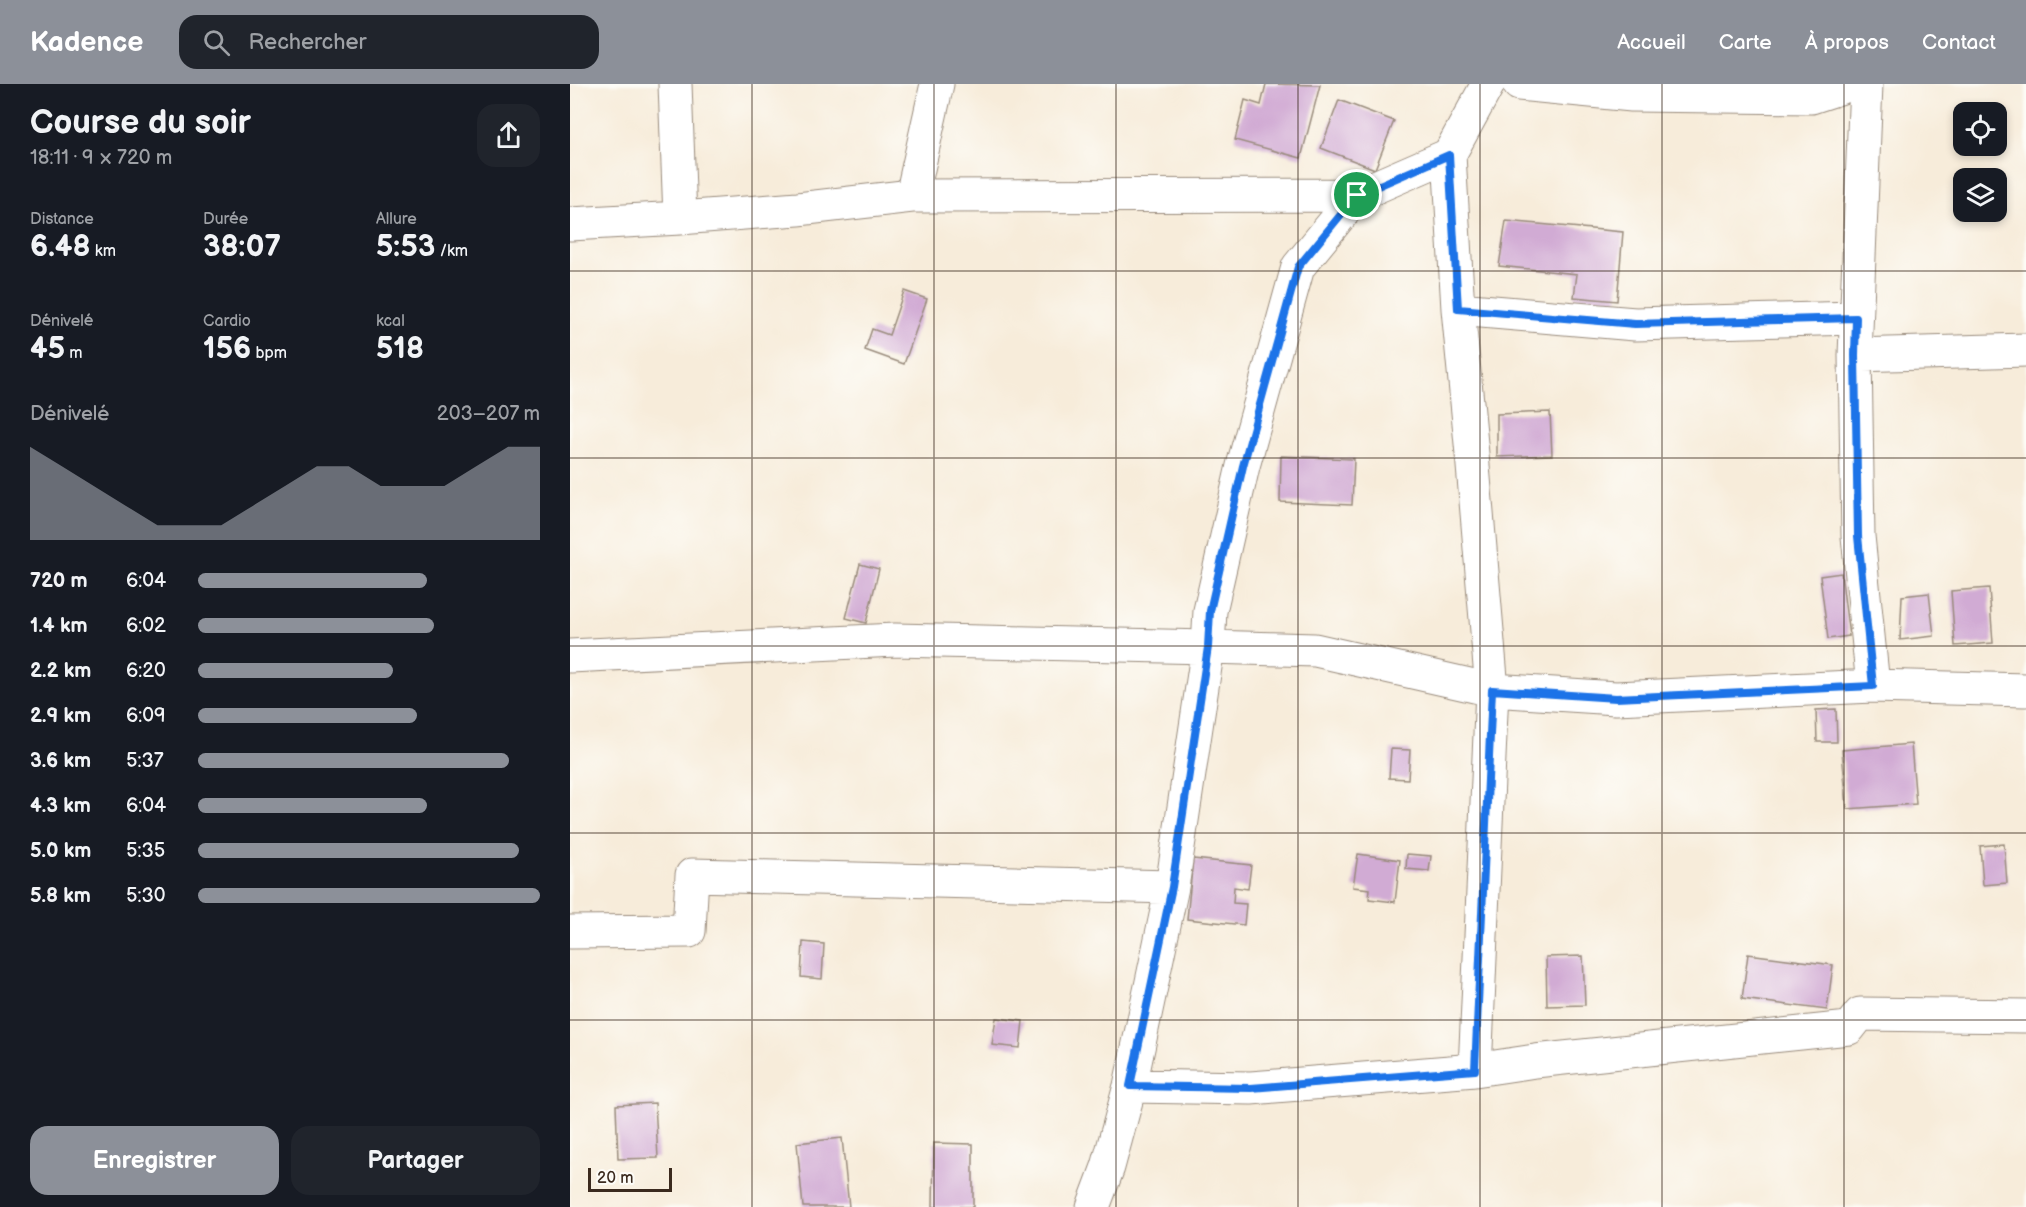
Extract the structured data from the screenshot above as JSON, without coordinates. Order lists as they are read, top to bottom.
{
  "scale_bar": "20 m",
  "page": {
    "header": "Kadence",
    "search": "Rechercher",
    "nav": [
      "Accueil",
      "Carte",
      "À propos",
      "Contact"
    ],
    "heading": ["Course du soir", "18:11 · 9 × 720 m"],
    "stats": [
      ["Distance", "6.48 km"],
      ["Durée", "38:07"],
      ["Allure", "5:53 /km"],
      ["Dénivelé", "45 m"],
      ["Cardio", "156 bpm"],
      ["kcal", "518"]
    ],
    "chart": ["Dénivelé", "203–207 m"],
    "list": [
      {
        "name": "720 m",
        "note": "6:04"
      },
      {
        "name": "1.4 km",
        "note": "6:02"
      },
      {
        "name": "2.2 km",
        "note": "6:20"
      },
      {
        "name": "2.9 km",
        "note": "6:09"
      },
      {
        "name": "3.6 km",
        "note": "5:37"
      },
      {
        "name": "4.3 km",
        "note": "6:04"
      },
      {
        "name": "5.0 km",
        "note": "5:35"
      },
      {
        "name": "5.8 km",
        "note": "5:30"
      }
    ],
    "buttons": ["Enregistrer", "Partager"],
    "scale": "20 m"
  }
}
